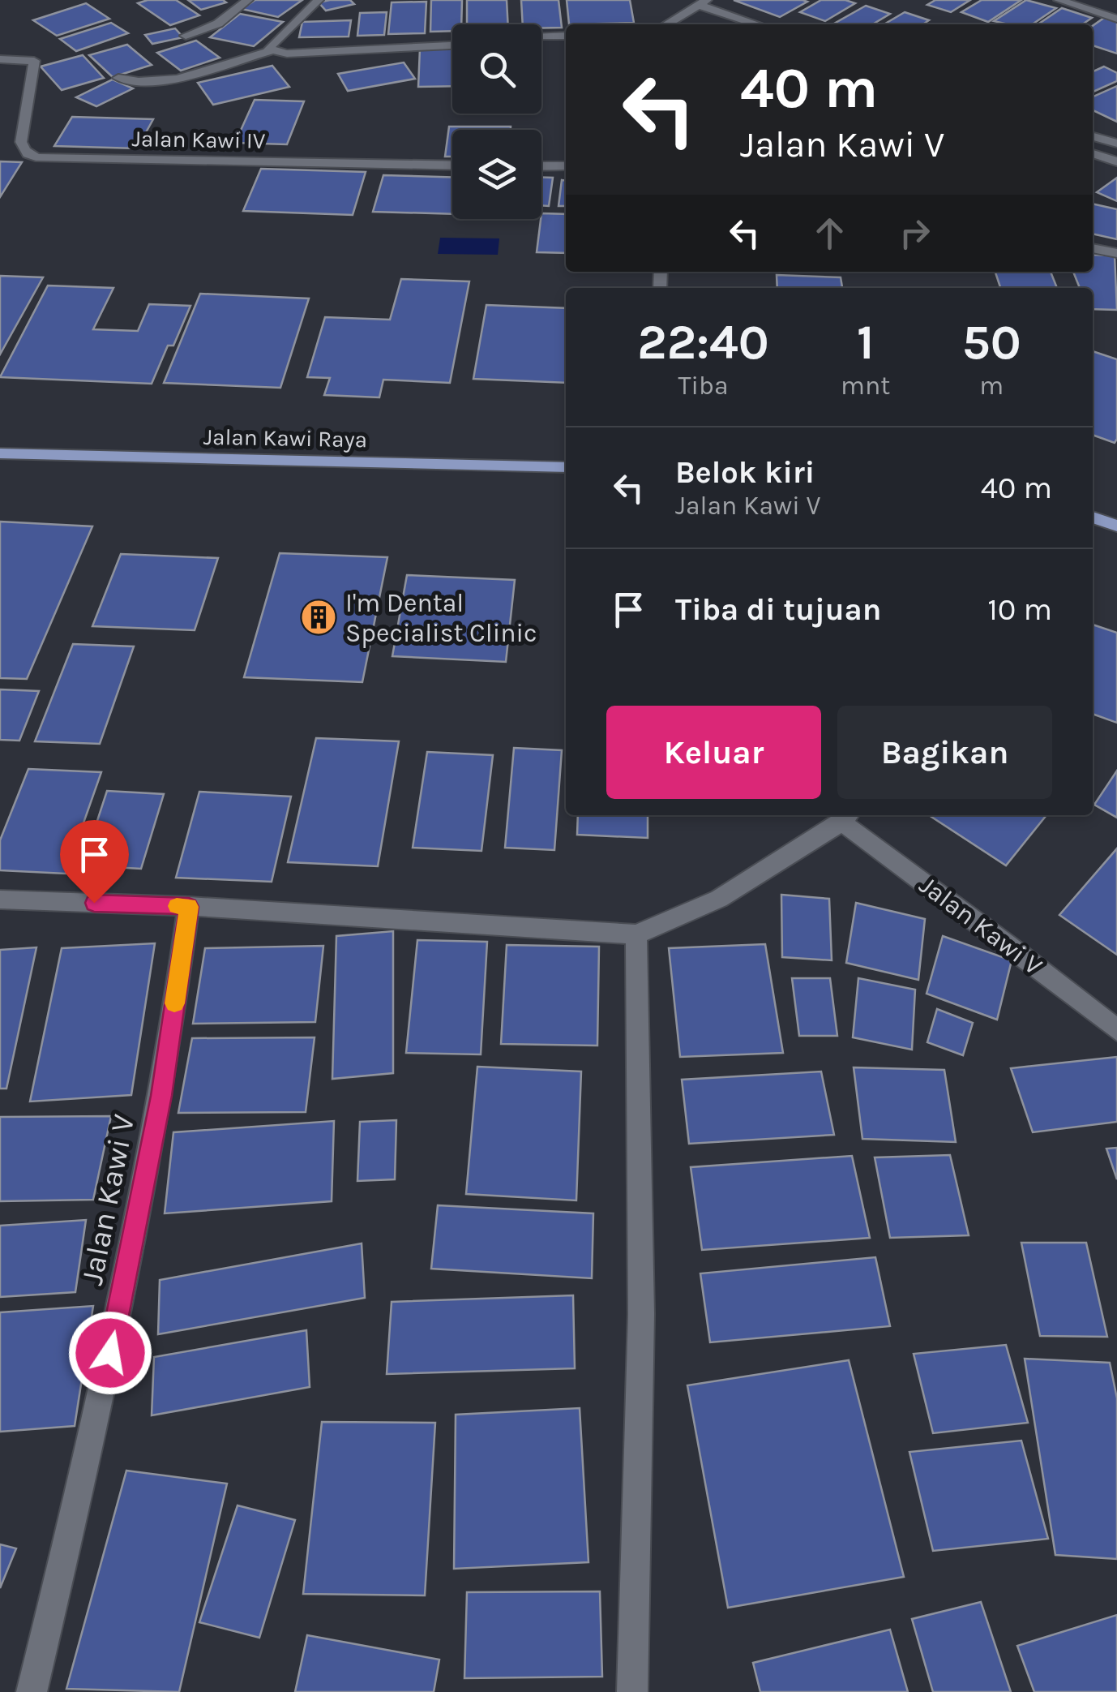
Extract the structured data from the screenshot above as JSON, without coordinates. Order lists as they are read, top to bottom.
{
  "streets": {
    "main road": ["Jalan Kawi Raya"],
    "street": ["Jalan Kawi IV", "Jalan Kawi V"]
  },
  "places": {
    "building": ["I'm Dental Specialist Clinic"]
  },
  "page": {
    "turn": ["40 m", "Jalan Kawi V"],
    "eta": [
      "22:40",
      "Tiba",
      "1",
      "mnt",
      "50",
      "m"
    ],
    "list": [
      {
        "name": "Belok kiri",
        "note": "Jalan Kawi V",
        "value": "40 m"
      },
      {
        "name": "Tiba di tujuan",
        "value": "10 m"
      }
    ],
    "buttons": ["Keluar", "Bagikan"]
  }
}
